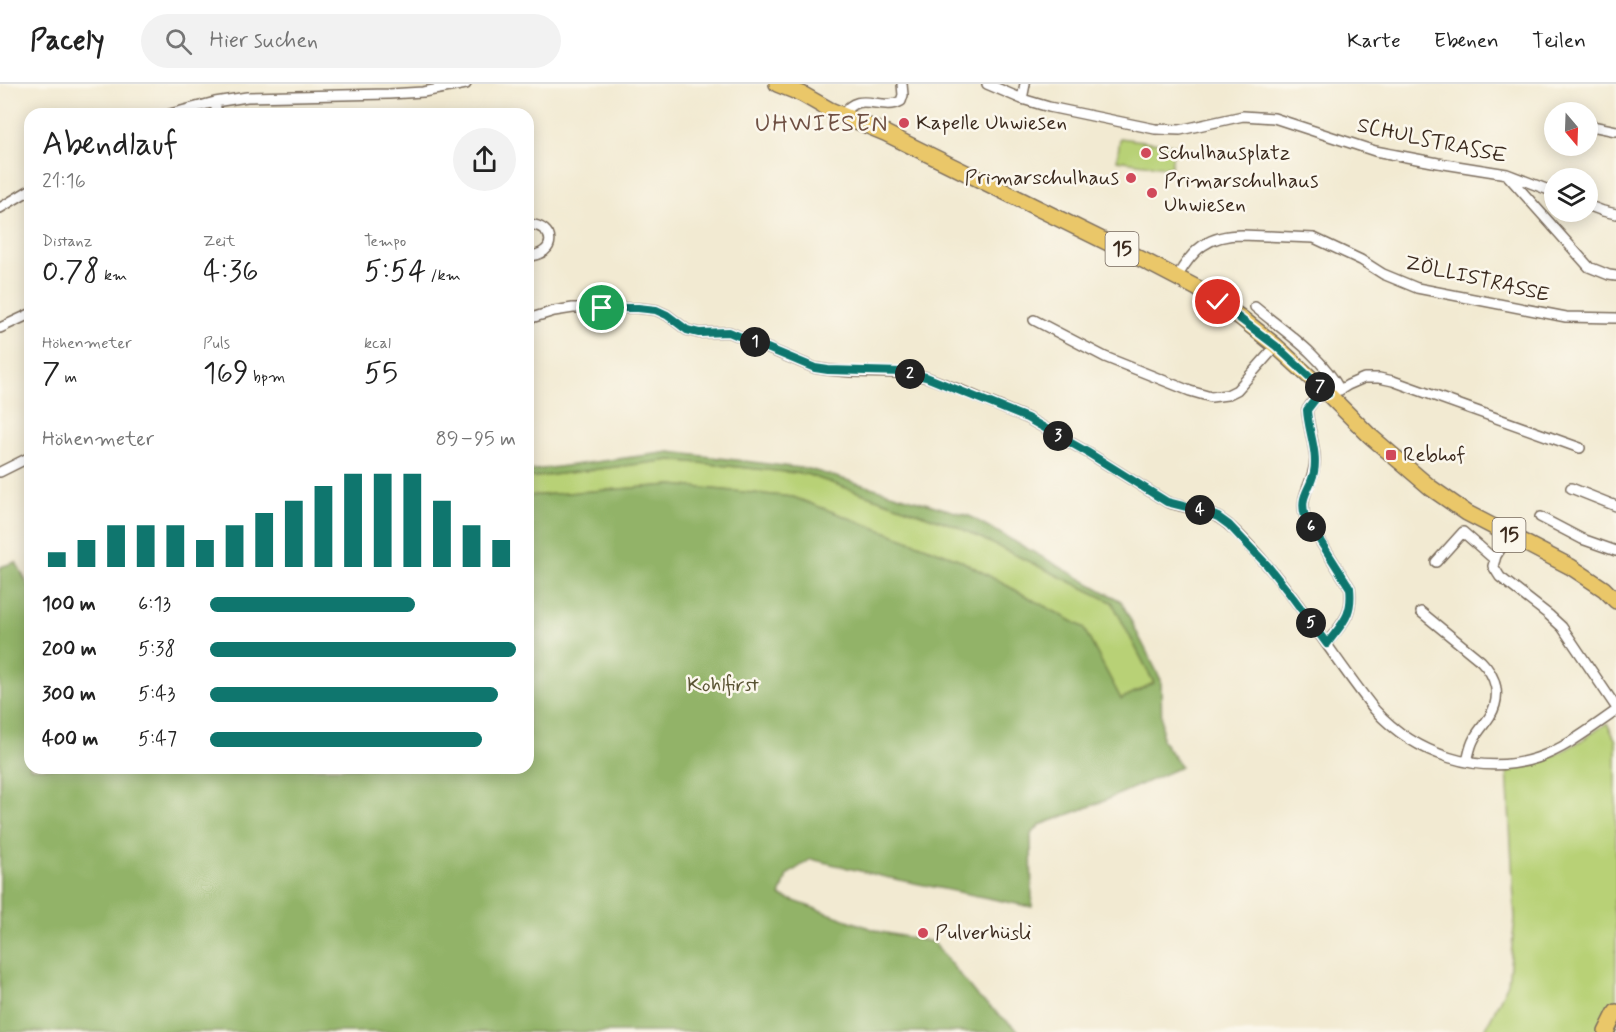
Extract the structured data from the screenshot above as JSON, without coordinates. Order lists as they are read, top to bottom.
{
  "streets": {
    "main road": ["15"],
    "street": ["SCHULSTRASSE", "ZÖLLISTRASSE"]
  },
  "crossings": [
    ["15", "ZÖLLISTRASSE"]
  ],
  "districts": ["UHWIESEN"],
  "parks": ["Kohlfirst"],
  "places": {
    "other": [
      "Kapelle Uhwiesen",
      "Schulhausplatz",
      "Primarschulhaus",
      "Primarschulhaus Uhwiesen",
      "Pulverhüsli"
    ],
    "transit": ["Rebhof"]
  },
  "north": "bottom",
  "page": {
    "header": "Pacely",
    "search": "Hier suchen",
    "nav": ["Karte", "Ebenen", "Teilen"],
    "heading": ["Abendlauf", "21:16"],
    "stats": [
      ["Distanz", "0.78 km"],
      ["Zeit", "4:36"],
      ["Tempo", "5:54 /km"],
      ["Höhenmeter", "7 m"],
      ["Puls", "169 bpm"],
      ["kcal", "55"]
    ],
    "pins": [
      "1",
      "2",
      "7",
      "3",
      "4",
      "6",
      "5"
    ],
    "chart": ["Höhenmeter", "89–95 m"],
    "list": [
      {
        "name": "100 m",
        "note": "6:13"
      },
      {
        "name": "200 m",
        "note": "5:38"
      },
      {
        "name": "300 m",
        "note": "5:43"
      },
      {
        "name": "400 m",
        "note": "5:47"
      }
    ]
  }
}
